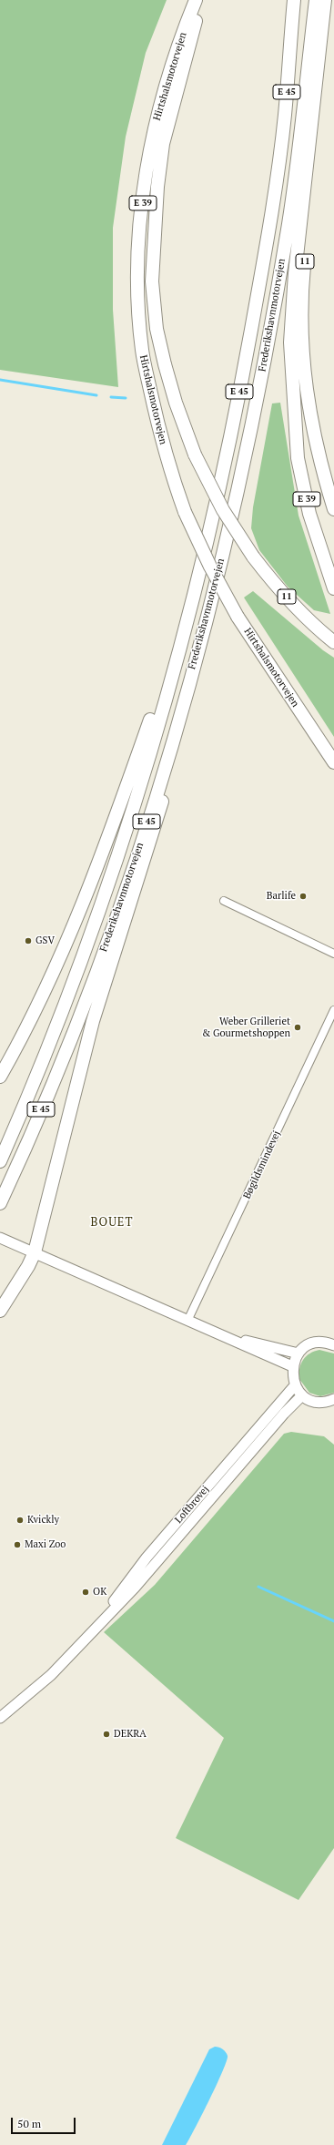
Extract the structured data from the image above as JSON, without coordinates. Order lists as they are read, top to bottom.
{
  "streets": {
    "highway": [
      "Hirtshalsmotorvejen",
      "E 45",
      "E 39",
      "11",
      "Frederikshavnmotorvejen"
    ],
    "main road": ["Loftbrovej"],
    "street": ["Bøgildsmindevej"]
  },
  "crossings": [
    ["E 39", "11"]
  ],
  "districts": ["BOUET"],
  "places": [
    "Barlife",
    "GSV",
    "Weber Grilleriet & Gourmetshoppen",
    "Kvickly",
    "Maxi Zoo",
    "OK",
    "DEKRA"
  ],
  "scale_bar": "50 m"
}
